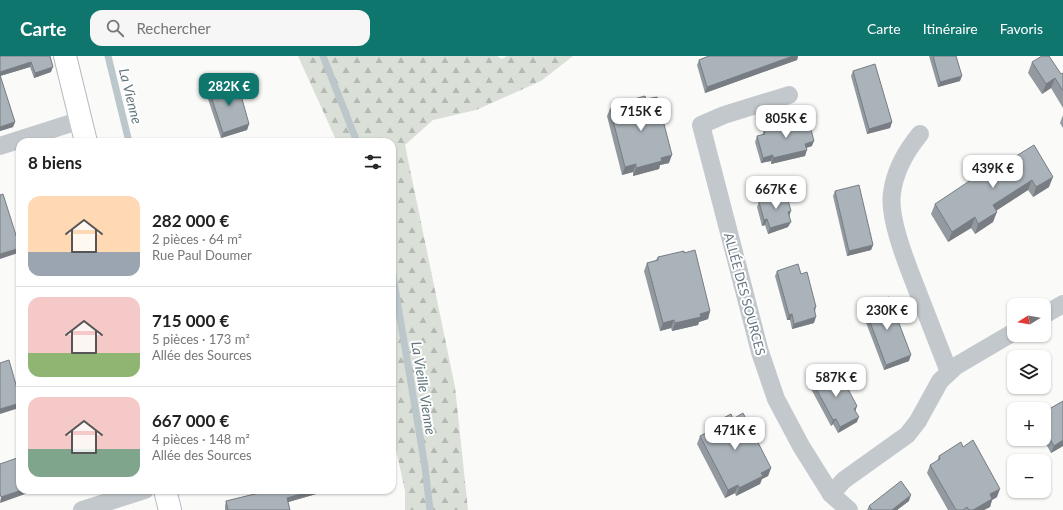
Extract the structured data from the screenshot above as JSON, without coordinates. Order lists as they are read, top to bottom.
{
  "streets": {
    "street": ["ALLÉE DES SOURCES"]
  },
  "water": ["La Vienne", "La Vieille Vienne"],
  "north": "left",
  "page": {
    "header": "Carte",
    "search": "Rechercher",
    "nav": ["Carte", "Itinéraire", "Favoris"],
    "price": [
      "282K €",
      "715K €",
      "805K €",
      "439K €",
      "667K €",
      "230K €",
      "587K €",
      "471K €"
    ],
    "heading": "8 biens",
    "list": [
      {
        "name": "282 000 €",
        "note": "2 pièces · 64 m² · Rue Paul Doumer"
      },
      {
        "name": "715 000 €",
        "note": "5 pièces · 173 m² · Allée des Sources"
      },
      {
        "name": "667 000 €",
        "note": "4 pièces · 148 m² · Allée des Sources"
      }
    ],
    "map_buttons": ["+", "−"]
  }
}
